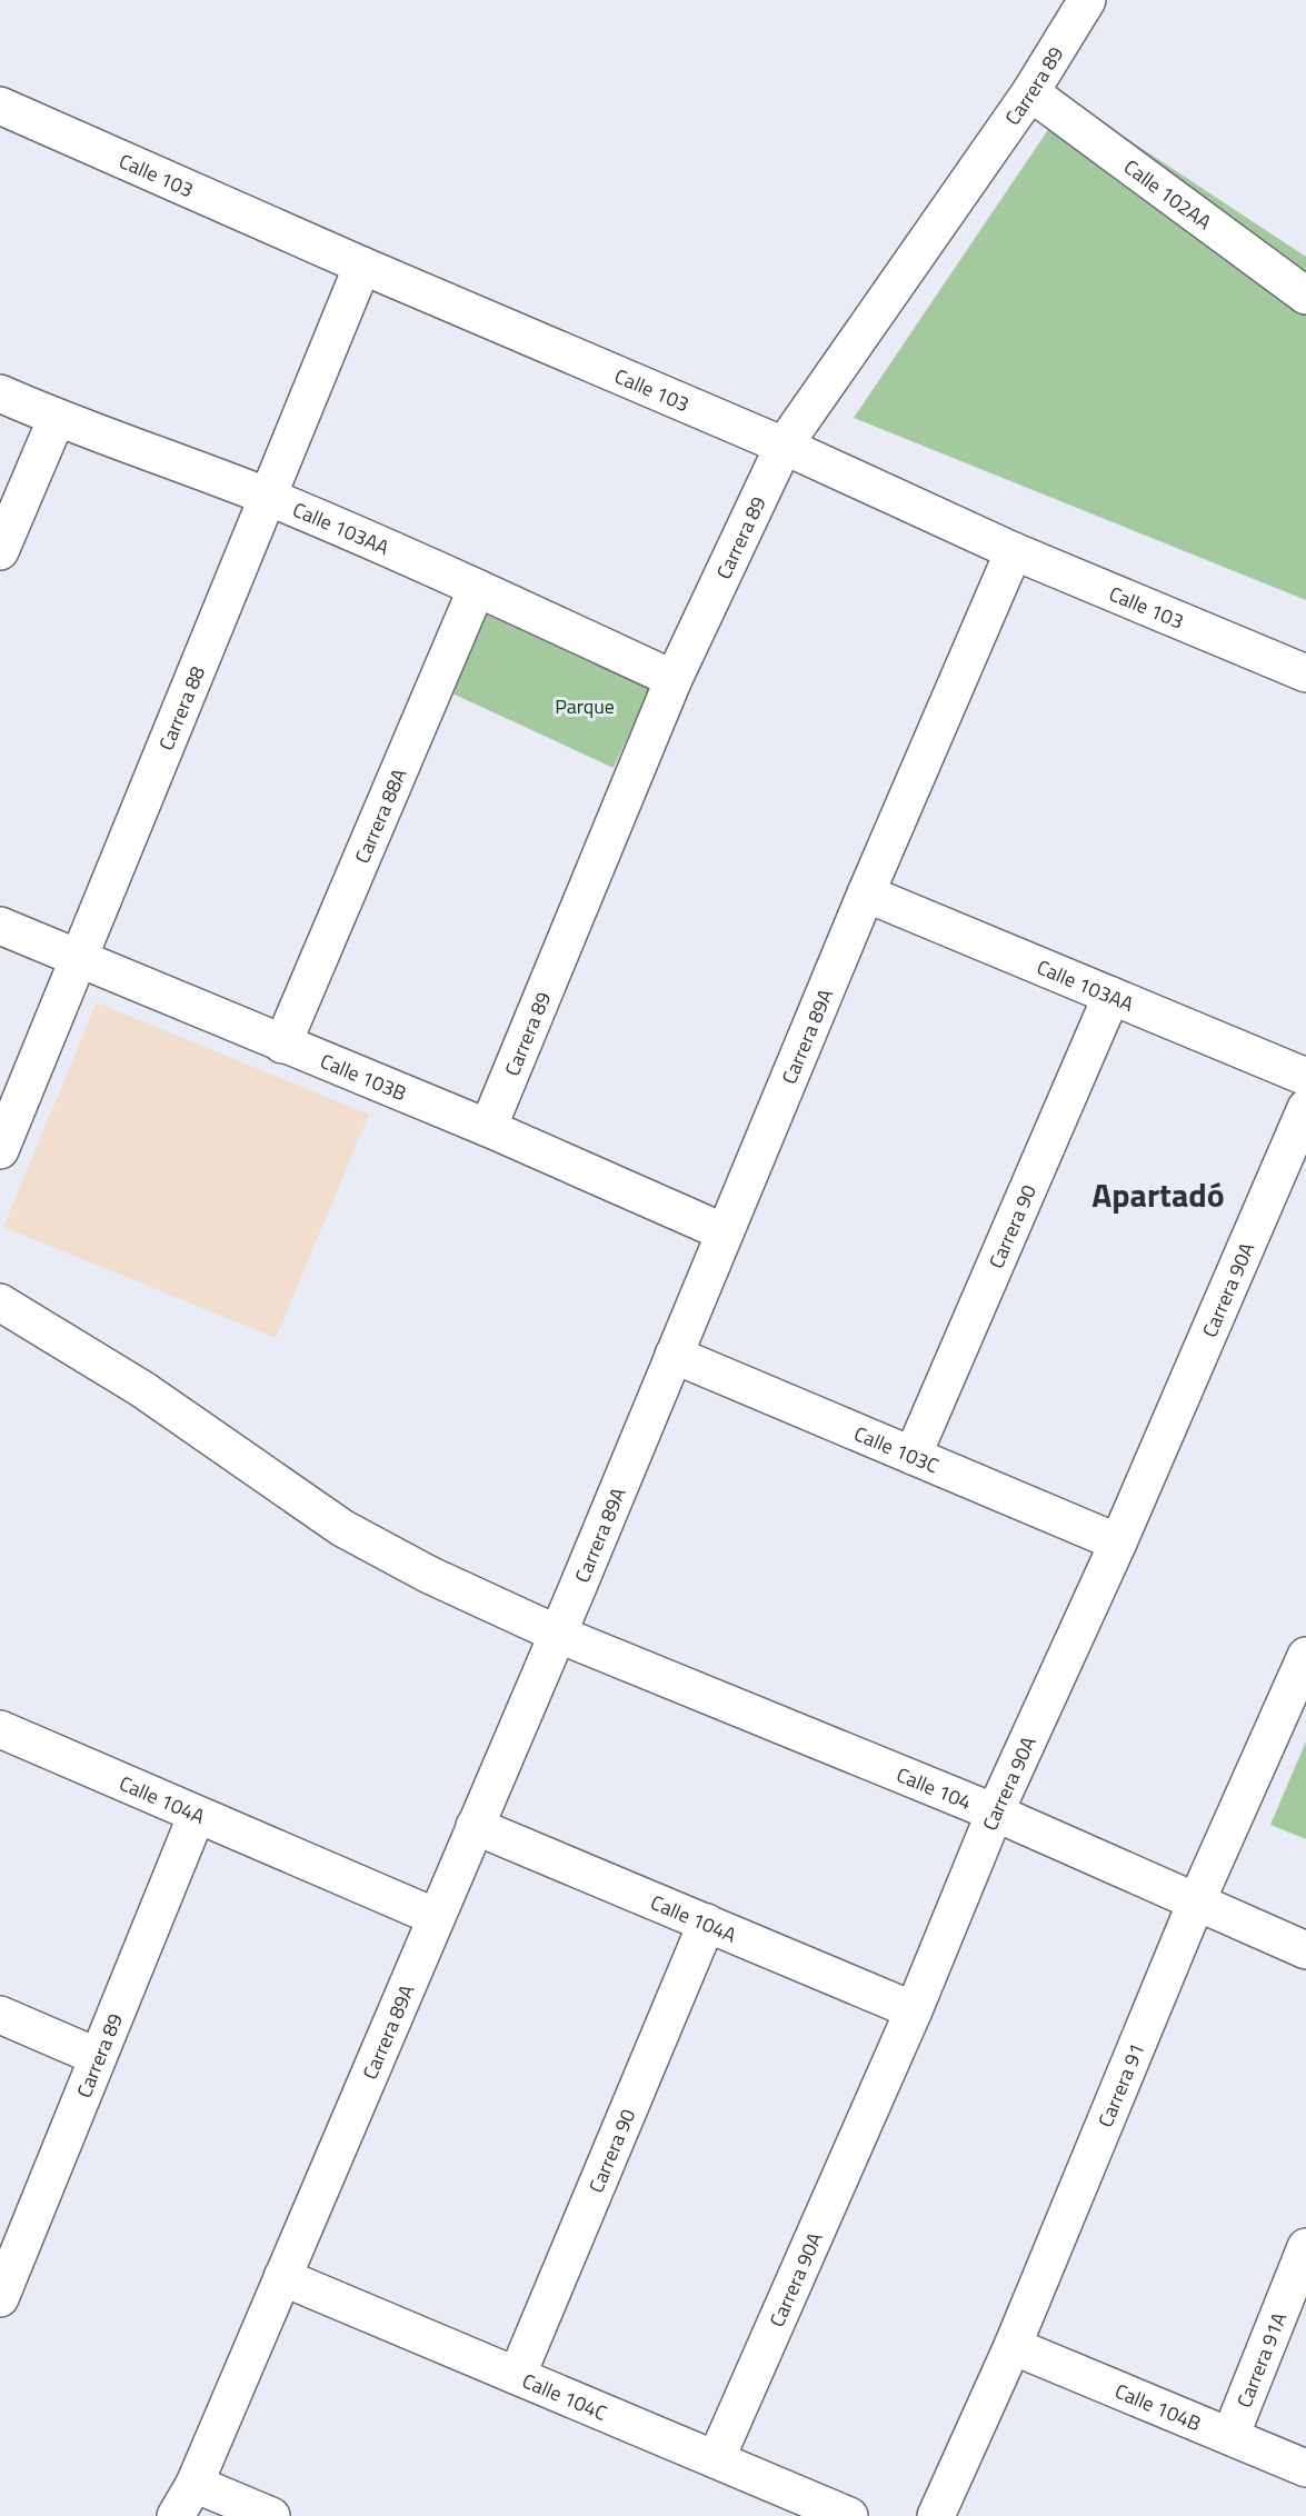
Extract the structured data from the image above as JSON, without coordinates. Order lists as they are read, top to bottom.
{
  "streets": {
    "street": [
      "Carrera 89",
      "Calle 103",
      "Calle 102AA",
      "Calle 103AA",
      "Carrera 88",
      "Carrera 88A",
      "Carrera 89A",
      "Calle 103B",
      "Carrera 90",
      "Carrera 90A",
      "Calle 103C",
      "Calle 104",
      "Calle 104A",
      "Carrera 91",
      "Carrera 91A",
      "Calle 104C",
      "Calle 104B"
    ]
  },
  "crossings": [
    ["Carrera 89", "Calle 103"],
    ["Carrera 89", "Calle 102AA"],
    ["Carrera 89", "Calle 103AA"],
    ["Carrera 89", "Calle 103B"],
    ["Carrera 89", "Calle 104A"],
    ["Calle 103", "Carrera 88"],
    ["Calle 103", "Carrera 89A"],
    ["Calle 103AA", "Carrera 88"],
    ["Calle 103AA", "Carrera 88A"],
    ["Calle 103AA", "Carrera 89A"],
    ["Calle 103AA", "Carrera 90"],
    ["Carrera 88", "Calle 103B"],
    ["Carrera 88A", "Calle 103B"],
    ["Carrera 89A", "Calle 103B"],
    ["Carrera 89A", "Calle 103C"],
    ["Carrera 89A", "Calle 104"],
    ["Carrera 89A", "Calle 104A"],
    ["Carrera 89A", "Calle 104C"],
    ["Carrera 90", "Calle 103C"],
    ["Carrera 90", "Calle 104A"],
    ["Carrera 90", "Calle 104C"],
    ["Carrera 90A", "Calle 103C"],
    ["Carrera 90A", "Calle 104"],
    ["Carrera 90A", "Calle 104A"],
    ["Carrera 90A", "Calle 104C"],
    ["Calle 104", "Carrera 91"],
    ["Carrera 91", "Calle 104B"],
    ["Carrera 91A", "Calle 104B"]
  ],
  "districts": ["Apartadó"],
  "parks": ["Parque"]
}
